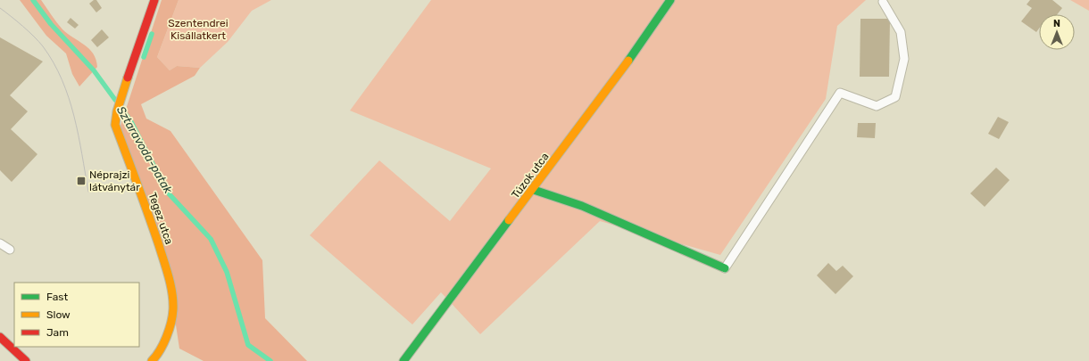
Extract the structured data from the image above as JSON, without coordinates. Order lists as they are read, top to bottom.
{
  "streets": {
    "street": ["Túzok utca", "Tegez utca"]
  },
  "water": ["Sztaravoda-patak"],
  "parks": ["Szentendrei Kisállatkert"],
  "places": {
    "transit": ["Néprajzi látványtár"]
  },
  "legend": ["Fast", "Slow", "Jam"],
  "north": "top"
}
